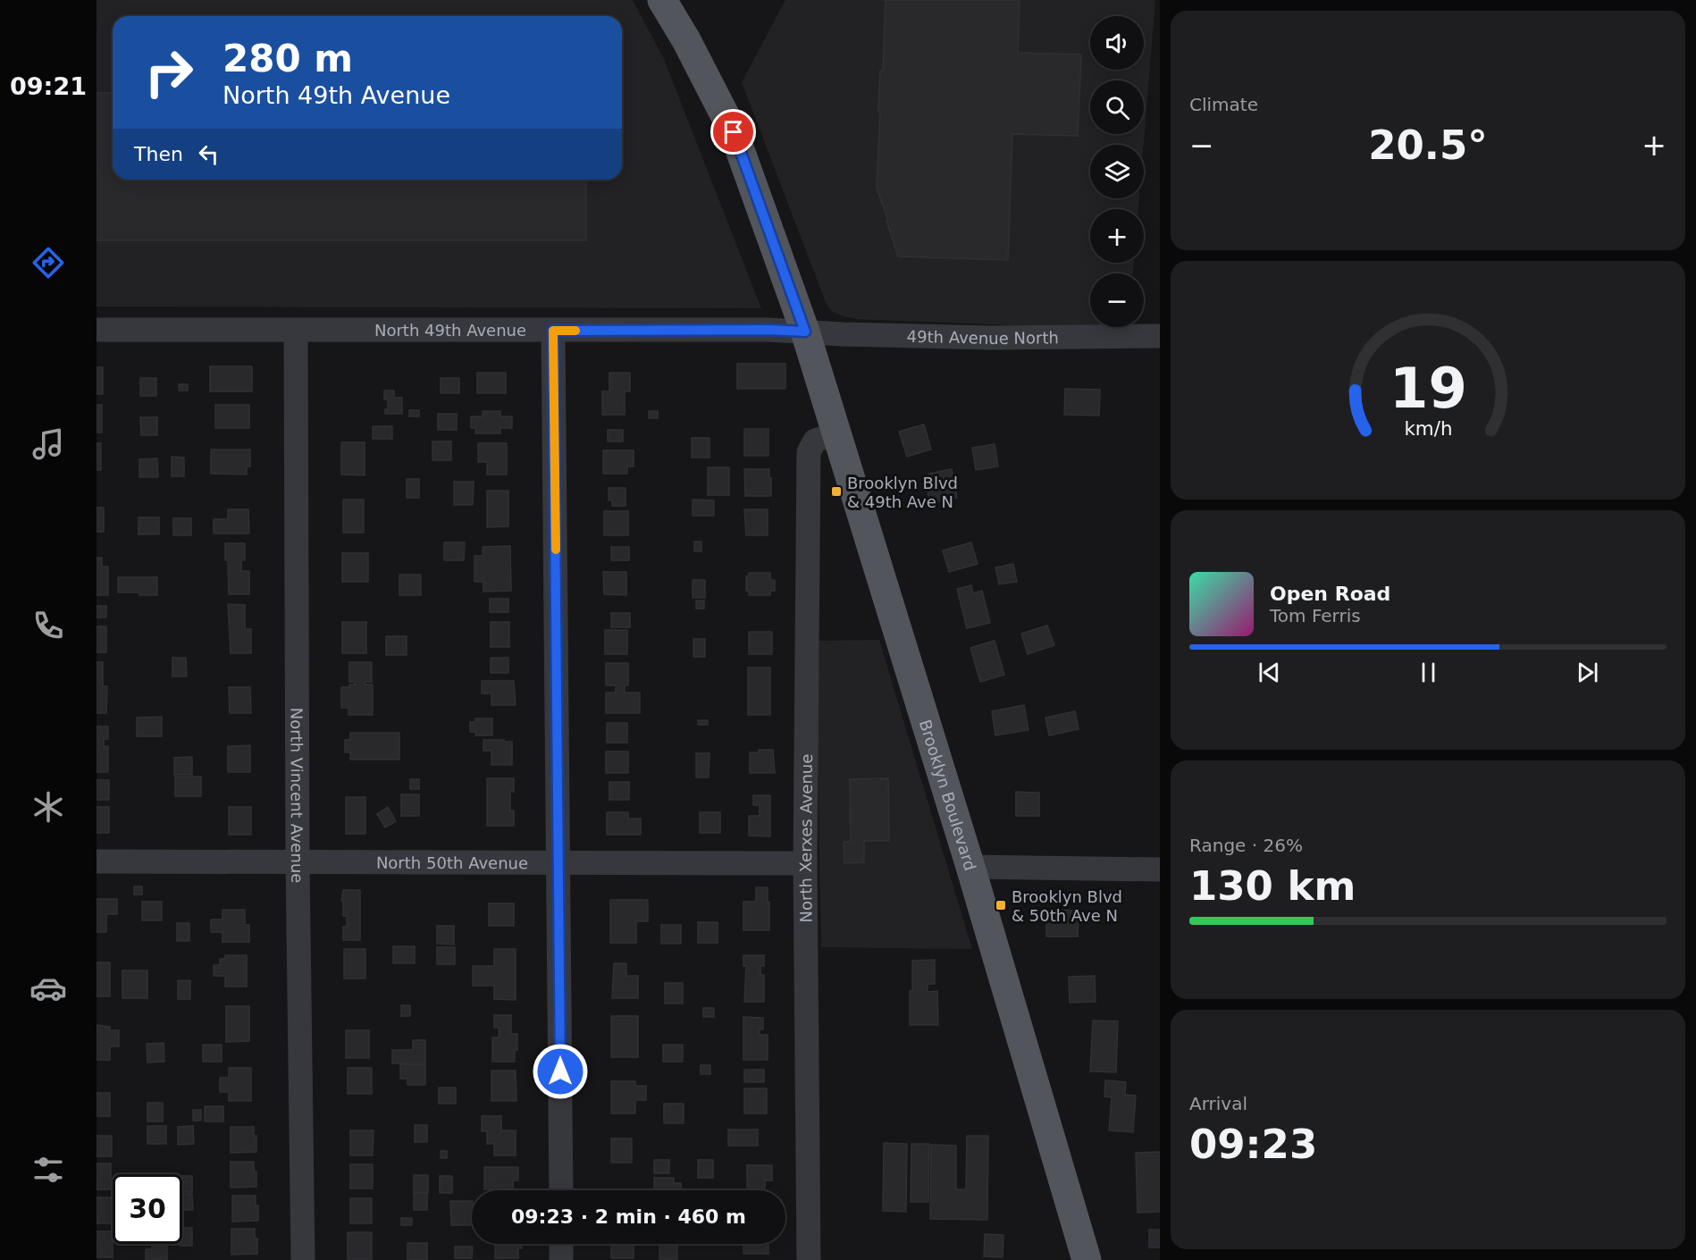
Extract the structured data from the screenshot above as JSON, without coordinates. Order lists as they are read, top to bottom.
{
  "streets": {
    "main road": ["Brooklyn Boulevard"],
    "street": [
      "North 49th Avenue",
      "49th Avenue North",
      "North Vincent Avenue",
      "North Xerxes Avenue",
      "North 50th Avenue"
    ]
  },
  "crossings": [
    ["North 49th Avenue", "49th Avenue North"],
    ["North 49th Avenue", "North Vincent Avenue"],
    ["North 49th Avenue", "Brooklyn Boulevard"],
    ["49th Avenue North", "Brooklyn Boulevard"],
    ["North Vincent Avenue", "North 50th Avenue"],
    ["Brooklyn Boulevard", "North Xerxes Avenue"],
    ["North Xerxes Avenue", "North 50th Avenue"]
  ],
  "places": {
    "transit": ["Brooklyn Blvd & 49th Ave N", "Brooklyn Blvd & 50th Ave N"]
  },
  "page": {
    "tabs": "09:21",
    "tile": [
      "Climate",
      ["Range · 26%", "130 km"],
      ["Arrival", "09:23"]
    ],
    "map_buttons": ["+", "−"],
    "turn": ["280 m", "North 49th Avenue"],
    "heat": ["−", "20.5°", "+"],
    "then": "Then",
    "song": ["Open Road", "Tom Ferris"],
    "limit": "30",
    "trip": "09:23 · 2 min · 460 m",
    "gauge": ["19", "km/h"]
  }
}
